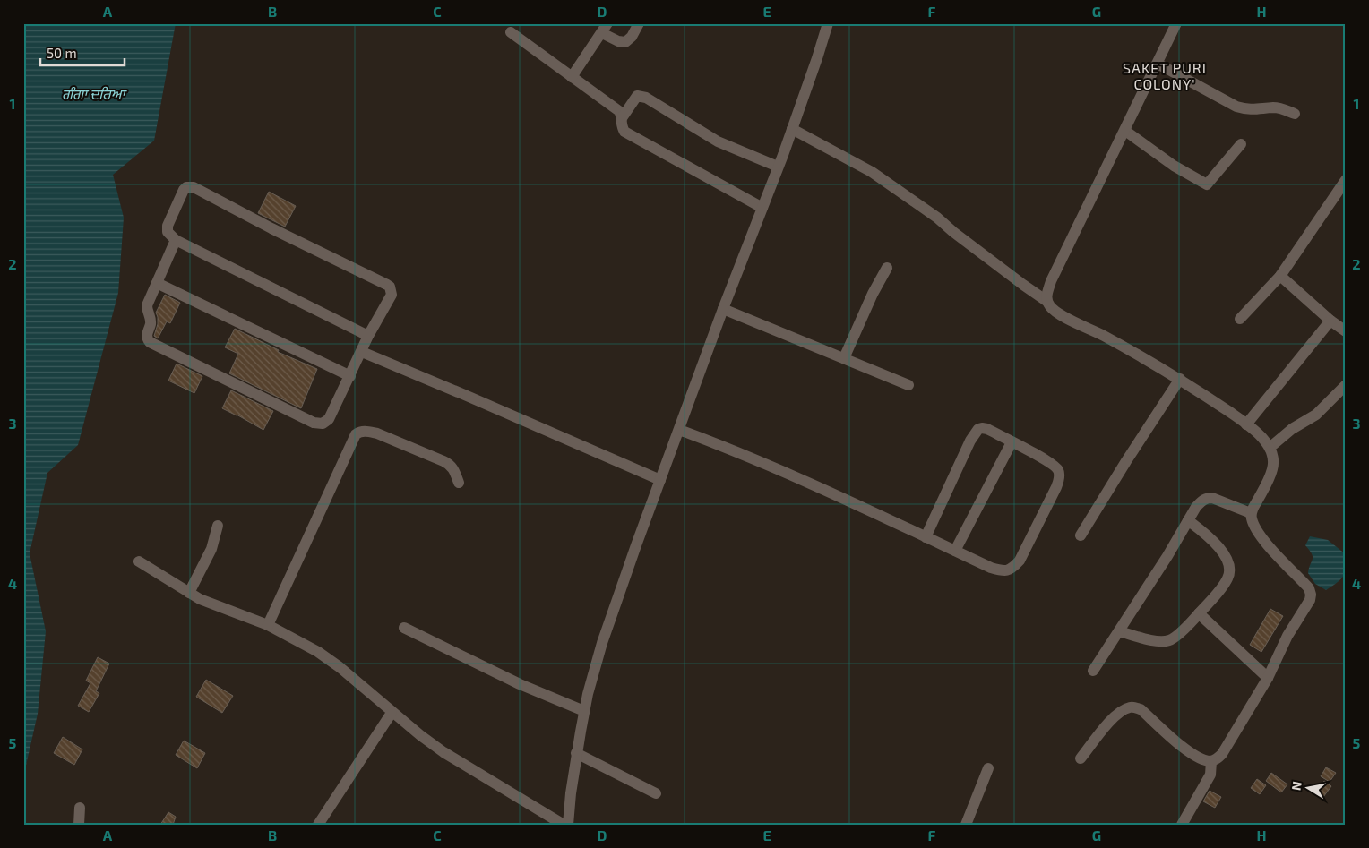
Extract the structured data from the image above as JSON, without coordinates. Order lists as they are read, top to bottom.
{
  "districts": ["SAKET PURI COLONY'"],
  "water": ["ਗੰਗਾ ਦਰਿਆ"],
  "scale_bar": "50 m",
  "north": "left",
  "grid": {
    "columns": [
      "A",
      "B",
      "C",
      "D",
      "E",
      "F",
      "G",
      "H"
    ],
    "rows": [
      "1",
      "2",
      "3",
      "4",
      "5"
    ]
  }
}
